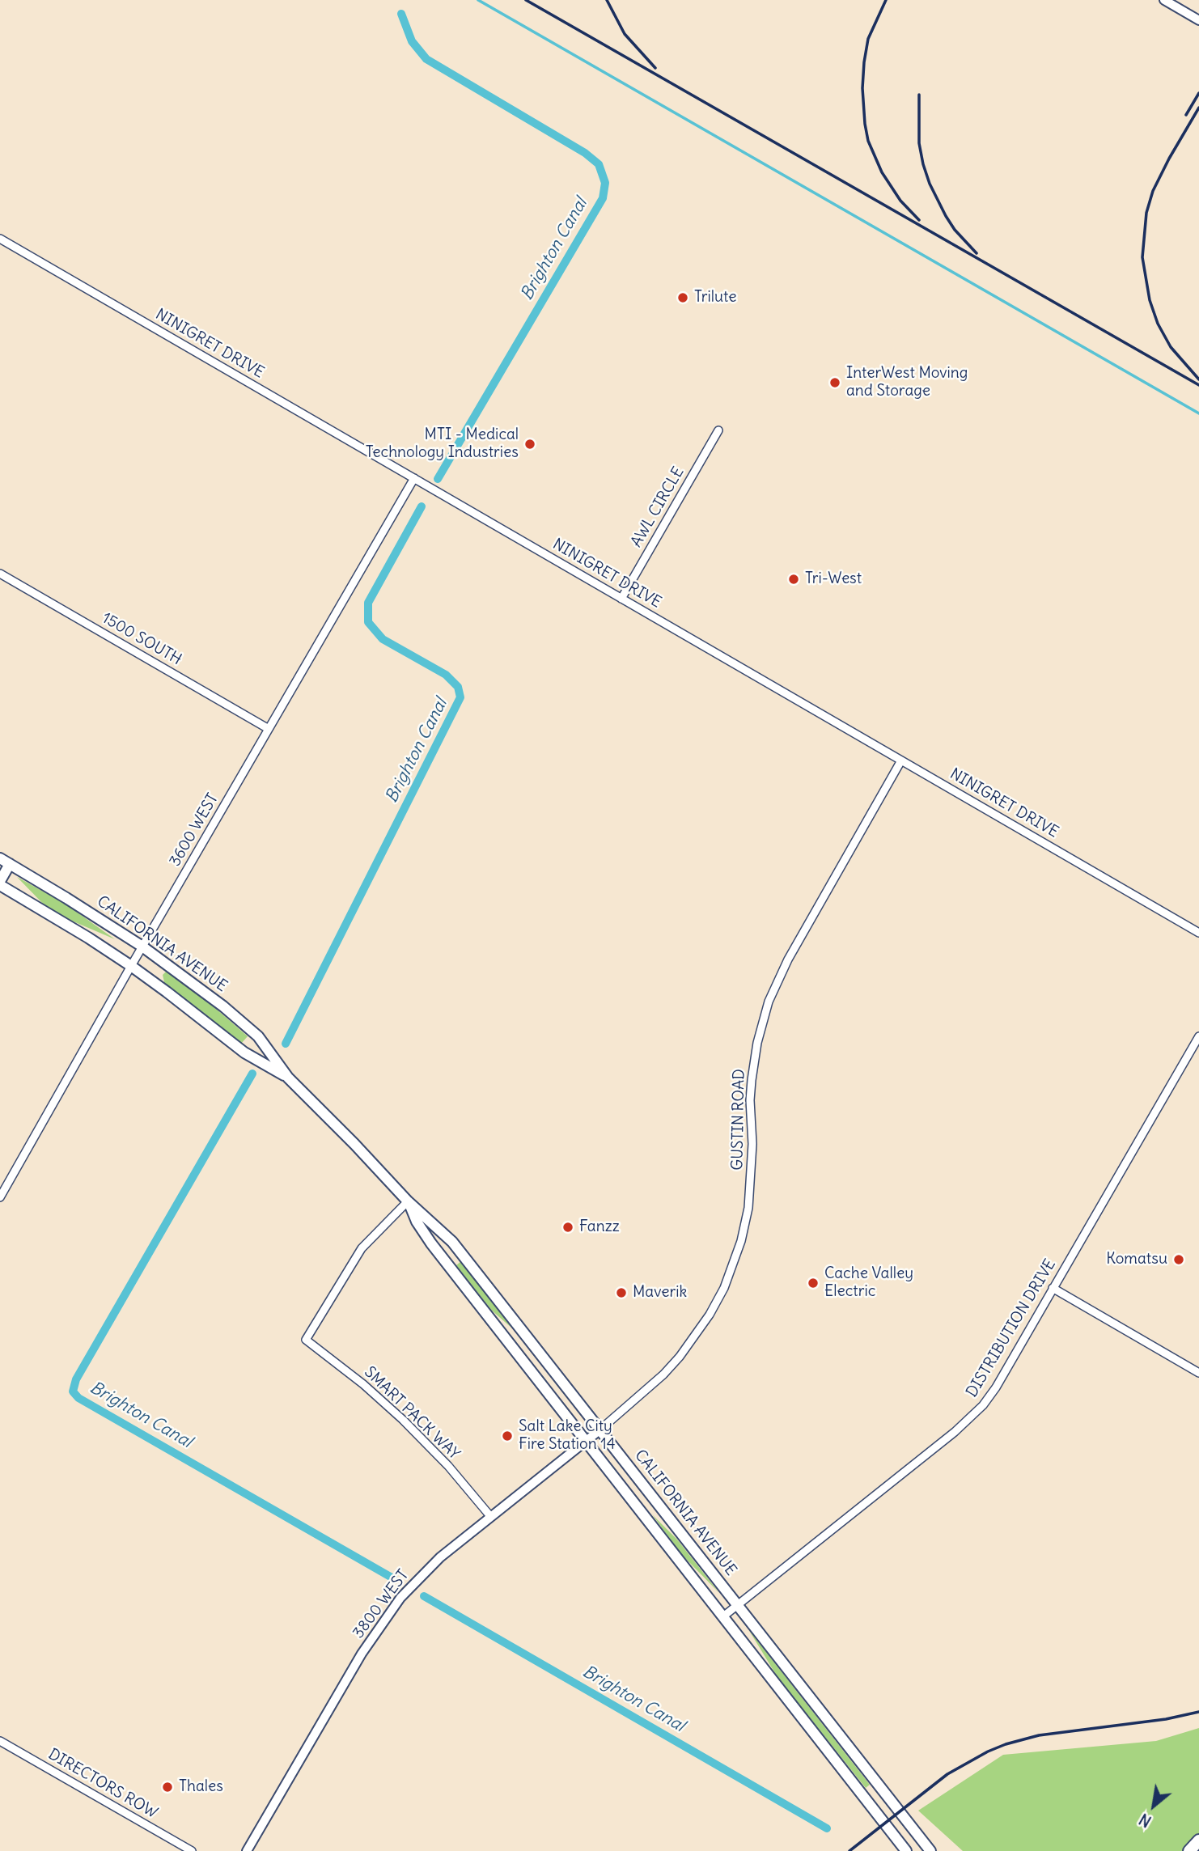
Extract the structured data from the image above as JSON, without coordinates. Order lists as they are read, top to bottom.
{
  "streets": {
    "main road": ["CALIFORNIA AVENUE"],
    "street": [
      "NINIGRET DRIVE",
      "AWL CIRCLE",
      "1500 SOUTH",
      "3600 WEST",
      "GUSTIN ROAD",
      "DISTRIBUTION DRIVE",
      "SMART PACK WAY",
      "3800 WEST",
      "DIRECTORS ROW"
    ]
  },
  "crossings": [
    ["NINIGRET DRIVE", "AWL CIRCLE"],
    ["NINIGRET DRIVE", "3600 WEST"],
    ["NINIGRET DRIVE", "GUSTIN ROAD"],
    ["1500 SOUTH", "3600 WEST"],
    ["3600 WEST", "CALIFORNIA AVENUE"],
    ["CALIFORNIA AVENUE", "GUSTIN ROAD"],
    ["CALIFORNIA AVENUE", "DISTRIBUTION DRIVE"],
    ["CALIFORNIA AVENUE", "SMART PACK WAY"],
    ["CALIFORNIA AVENUE", "3800 WEST"],
    ["GUSTIN ROAD", "3800 WEST"],
    ["SMART PACK WAY", "3800 WEST"]
  ],
  "water": ["Brighton Canal"],
  "places": [
    "Trilute",
    "InterWest Moving and Storage",
    "MTI - Medical Technology Industries",
    "Tri-West",
    "Fanzz",
    "Komatsu",
    "Cache Valley Electric",
    "Maverik",
    "Salt Lake City Fire Station 14",
    "Thales"
  ],
  "north": "bottom left"
}
